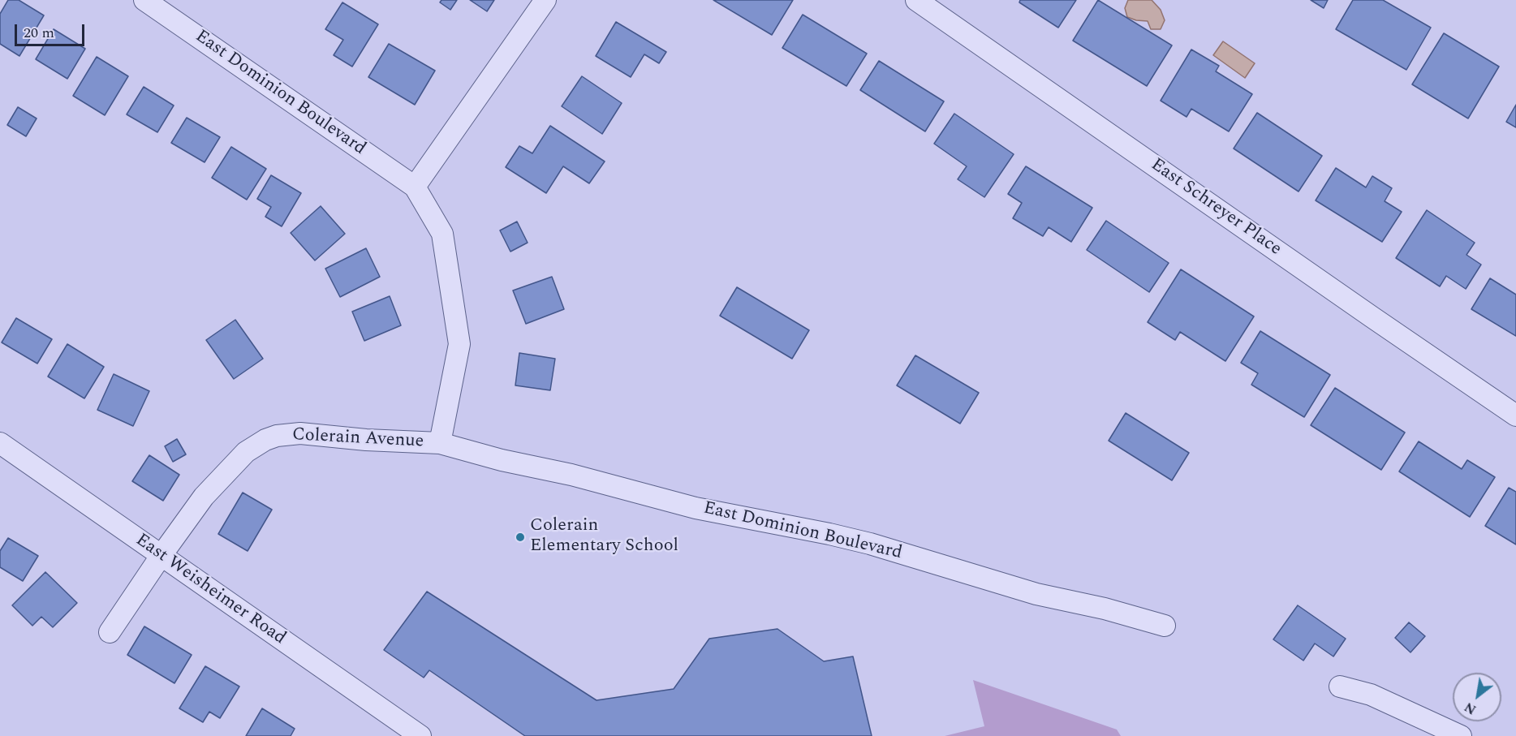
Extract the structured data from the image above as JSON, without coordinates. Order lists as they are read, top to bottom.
{
  "streets": {
    "street": [
      "East Dominion Boulevard",
      "East Schreyer Place",
      "Colerain Avenue",
      "East Weisheimer Road"
    ]
  },
  "crossings": [
    ["East Dominion Boulevard", "Colerain Avenue"],
    ["Colerain Avenue", "East Weisheimer Road"]
  ],
  "places": ["Colerain Elementary School"],
  "scale_bar": "20 m",
  "north": "bottom left"
}
